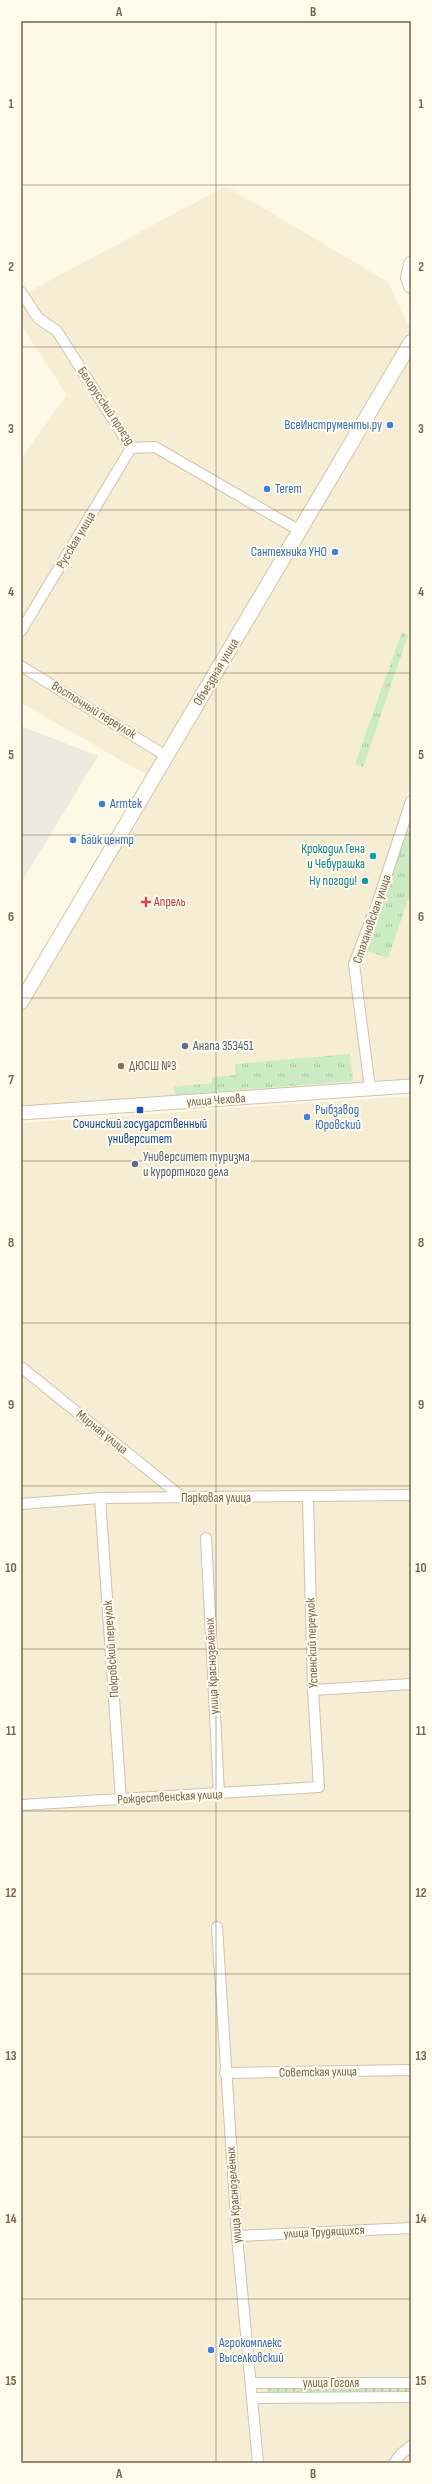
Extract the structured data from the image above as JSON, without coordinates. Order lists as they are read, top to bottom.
{
  "streets": {
    "main road": ["Объездная улица"],
    "street": [
      "Белорусский проезд",
      "Русская улица",
      "Восточный переулок",
      "Стахановская улица",
      "улица Чехова",
      "Мирная улица",
      "Парковая улица",
      "Успенский переулок",
      "Покровский переулок",
      "улица Краснозелёных",
      "Рождественская улица",
      "Советская улица",
      "улица Трудящихся",
      "улица Гоголя"
    ]
  },
  "crossings": [
    ["Белорусский проезд", "Русская улица"],
    ["Белорусский проезд", "Объездная улица"],
    ["Объездная улица", "Восточный переулок"],
    ["Стахановская улица", "улица Чехова"],
    ["Мирная улица", "Парковая улица"],
    ["Парковая улица", "Успенский переулок"],
    ["Парковая улица", "Покровский переулок"],
    ["Успенский переулок", "Рождественская улица"],
    ["Покровский переулок", "Рождественская улица"],
    ["улица Краснозелёных", "Рождественская улица"],
    ["улица Краснозелёных", "Советская улица"],
    ["улица Краснозелёных", "улица Трудящихся"],
    ["улица Краснозелёных", "улица Гоголя"]
  ],
  "places": {
    "other": [
      "ВсеИнструменты.ру",
      "Terem",
      "Сантехника УНО",
      "Armtek",
      "Байк центр",
      "Крокодил Гена и Чебурашка",
      "Ну погоди!",
      "Анапа 353451",
      "ДЮСШ №3",
      "Рыбзавод Юровский",
      "Университет туризма и курортного дела",
      "Агрокомплекс Выселковский"
    ],
    "health": ["Апрель"],
    "transit": ["Сочинский государственный университет"]
  },
  "grid": {
    "columns": ["A", "B"],
    "rows": [
      "1",
      "2",
      "3",
      "4",
      "5",
      "6",
      "7",
      "8",
      "9",
      "10",
      "11",
      "12",
      "13",
      "14",
      "15"
    ]
  }
}
